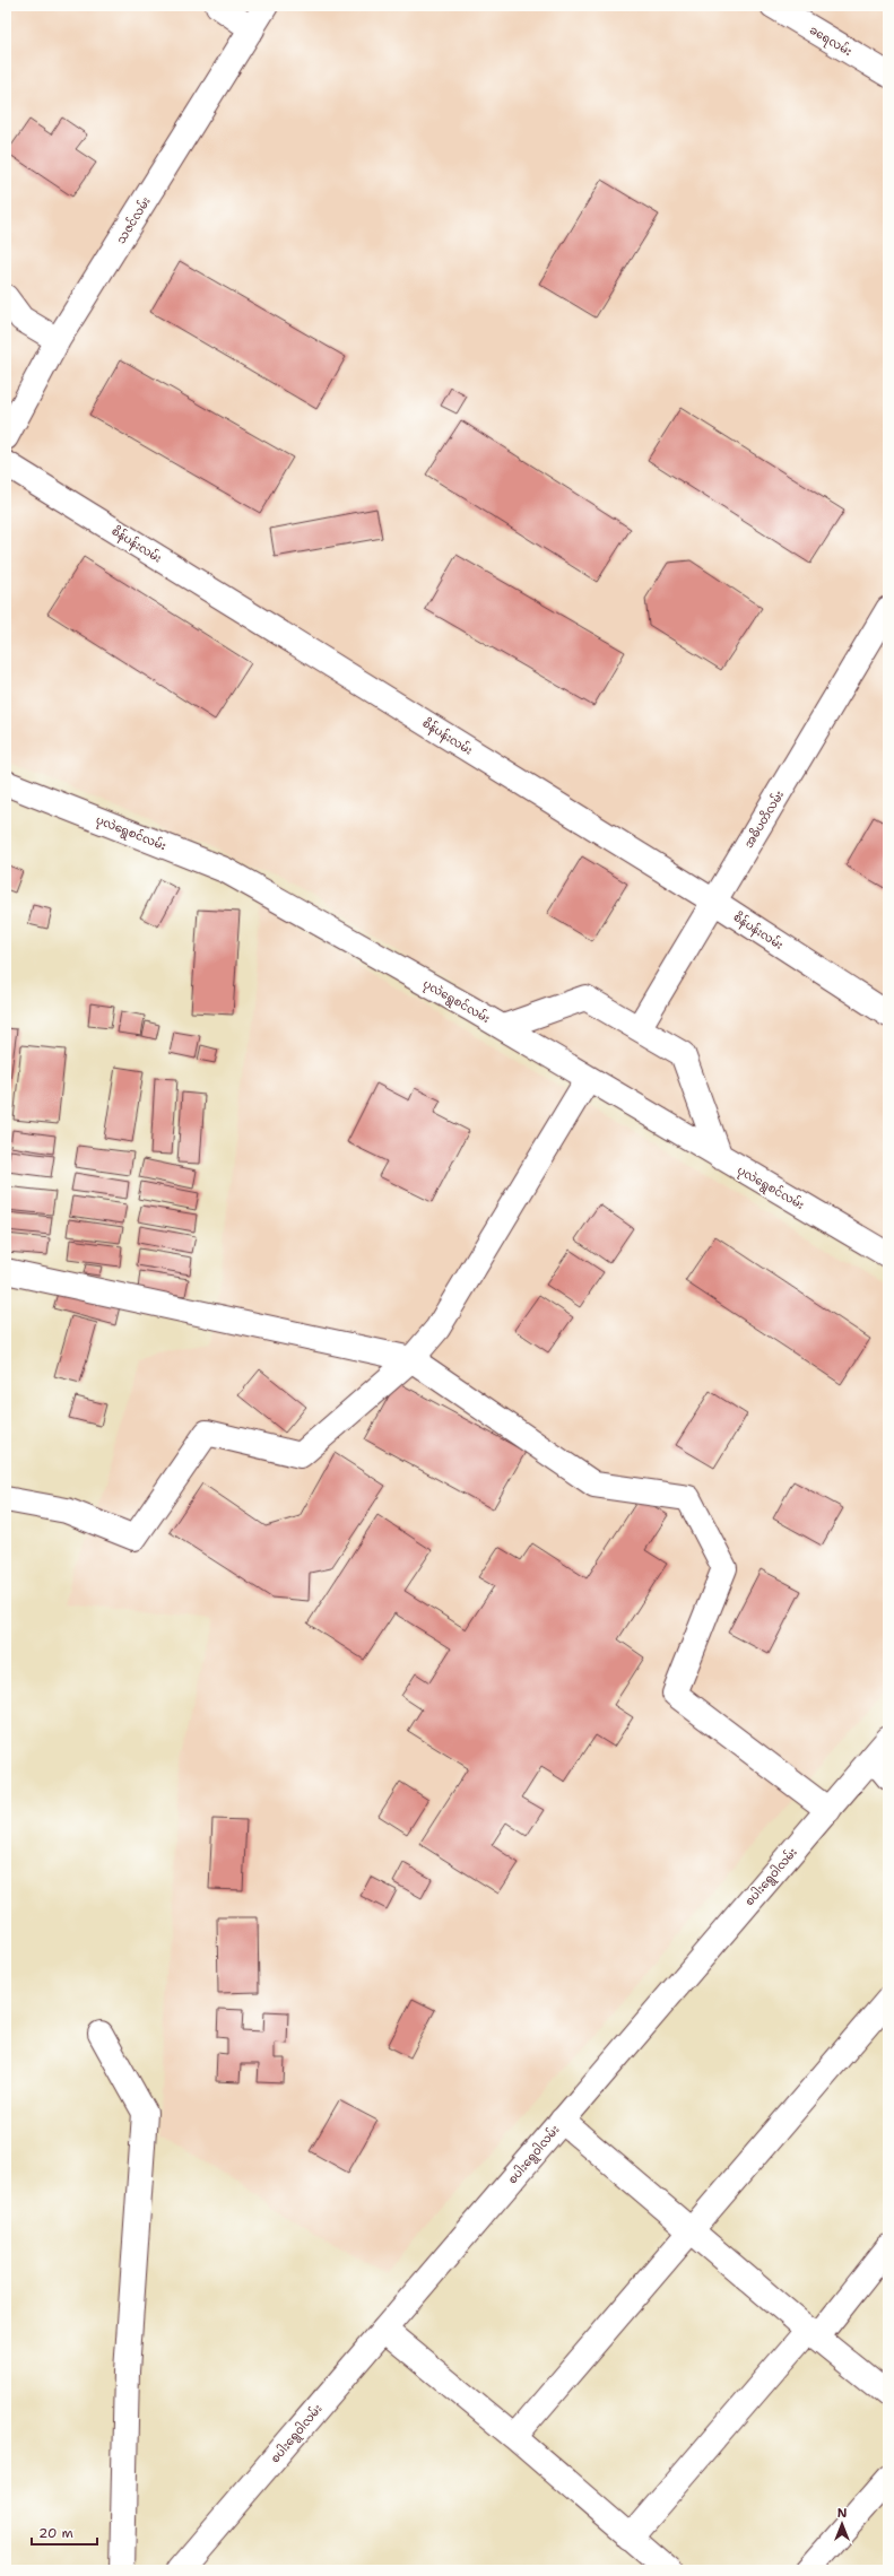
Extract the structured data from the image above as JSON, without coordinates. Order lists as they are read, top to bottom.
{
  "streets": {
    "street": [
      "ခရေလမ်း",
      "သဇင်လမ်း",
      "စိန်ပန်းလမ်း",
      "အဓိပတိလမ်း",
      "ပုလဲရွေစင်လမ်း",
      "စပါးရွေဝါလမ်း"
    ]
  },
  "crossings": [
    ["စိန်ပန်းလမ်း", "အဓိပတိလမ်း"]
  ],
  "scale_bar": "20 m",
  "north": "top"
}
